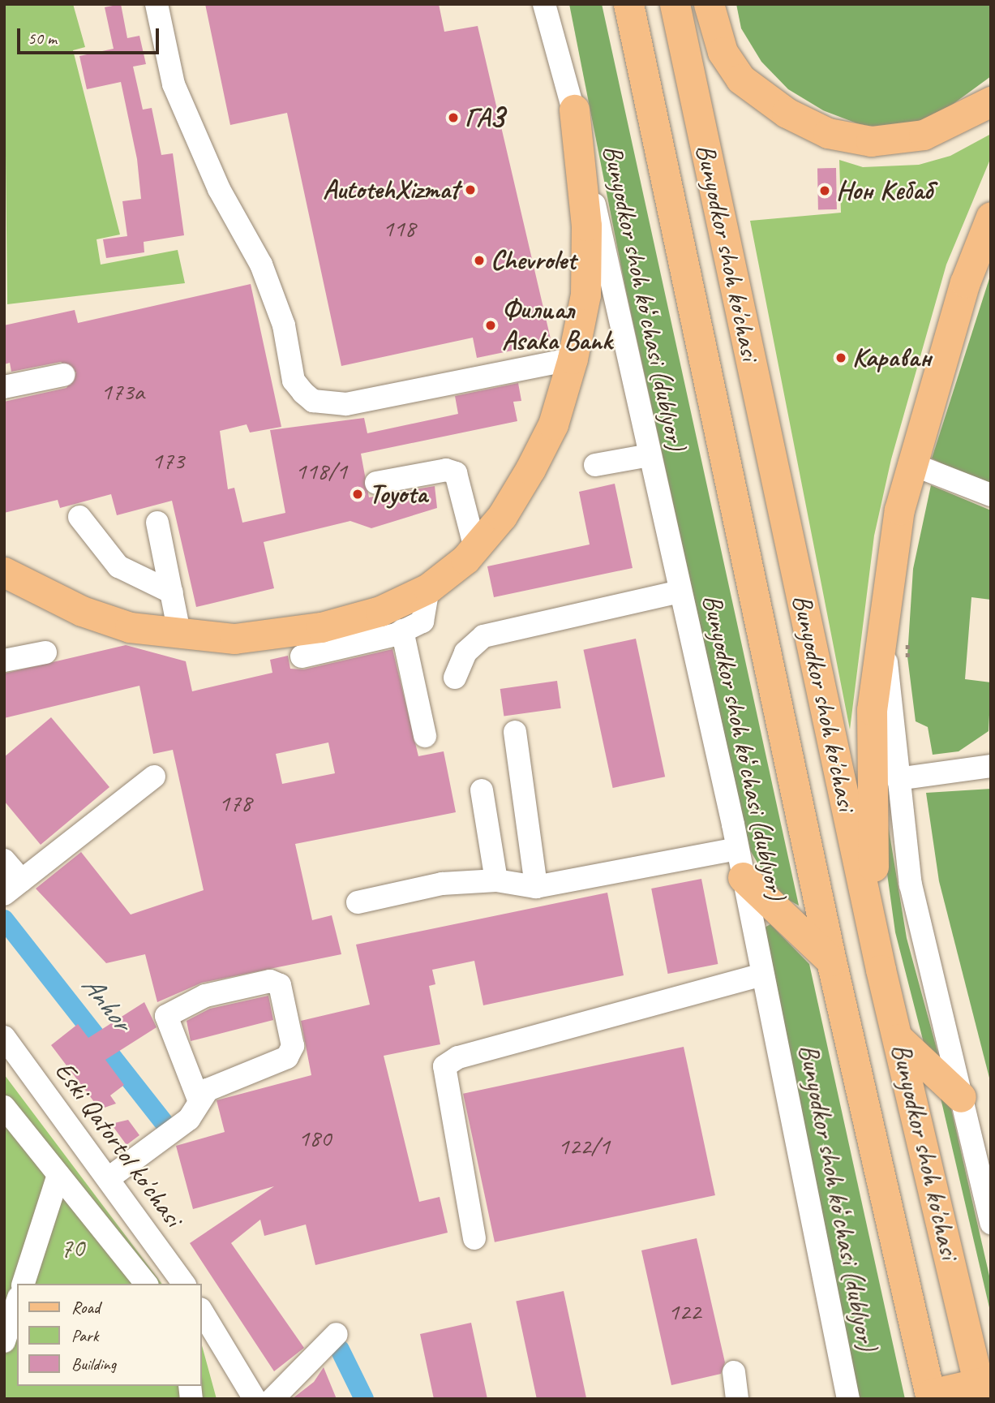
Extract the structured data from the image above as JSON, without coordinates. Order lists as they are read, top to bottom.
{
  "streets": {
    "main road": ["Bunyodkor shoh ko'chasi"],
    "street": ["Bunyodkor shoh koʻchasi (dublyor)", "Eski Qatortol ko'chasi"]
  },
  "water": ["Anhor"],
  "parks": ["70"],
  "places": [
    "ГАЗ",
    "AutotehXizmat",
    "Нон Кебаб",
    "Chevrolet",
    "Филиал Asaka Bank",
    "Караван",
    "Toyota"
  ],
  "house_numbers": [
    "118",
    "173a",
    "173",
    "118/1",
    "178",
    "180",
    "122/1",
    "122"
  ],
  "legend": ["Road", "Park", "Building"],
  "scale_bar": "50 m"
}
